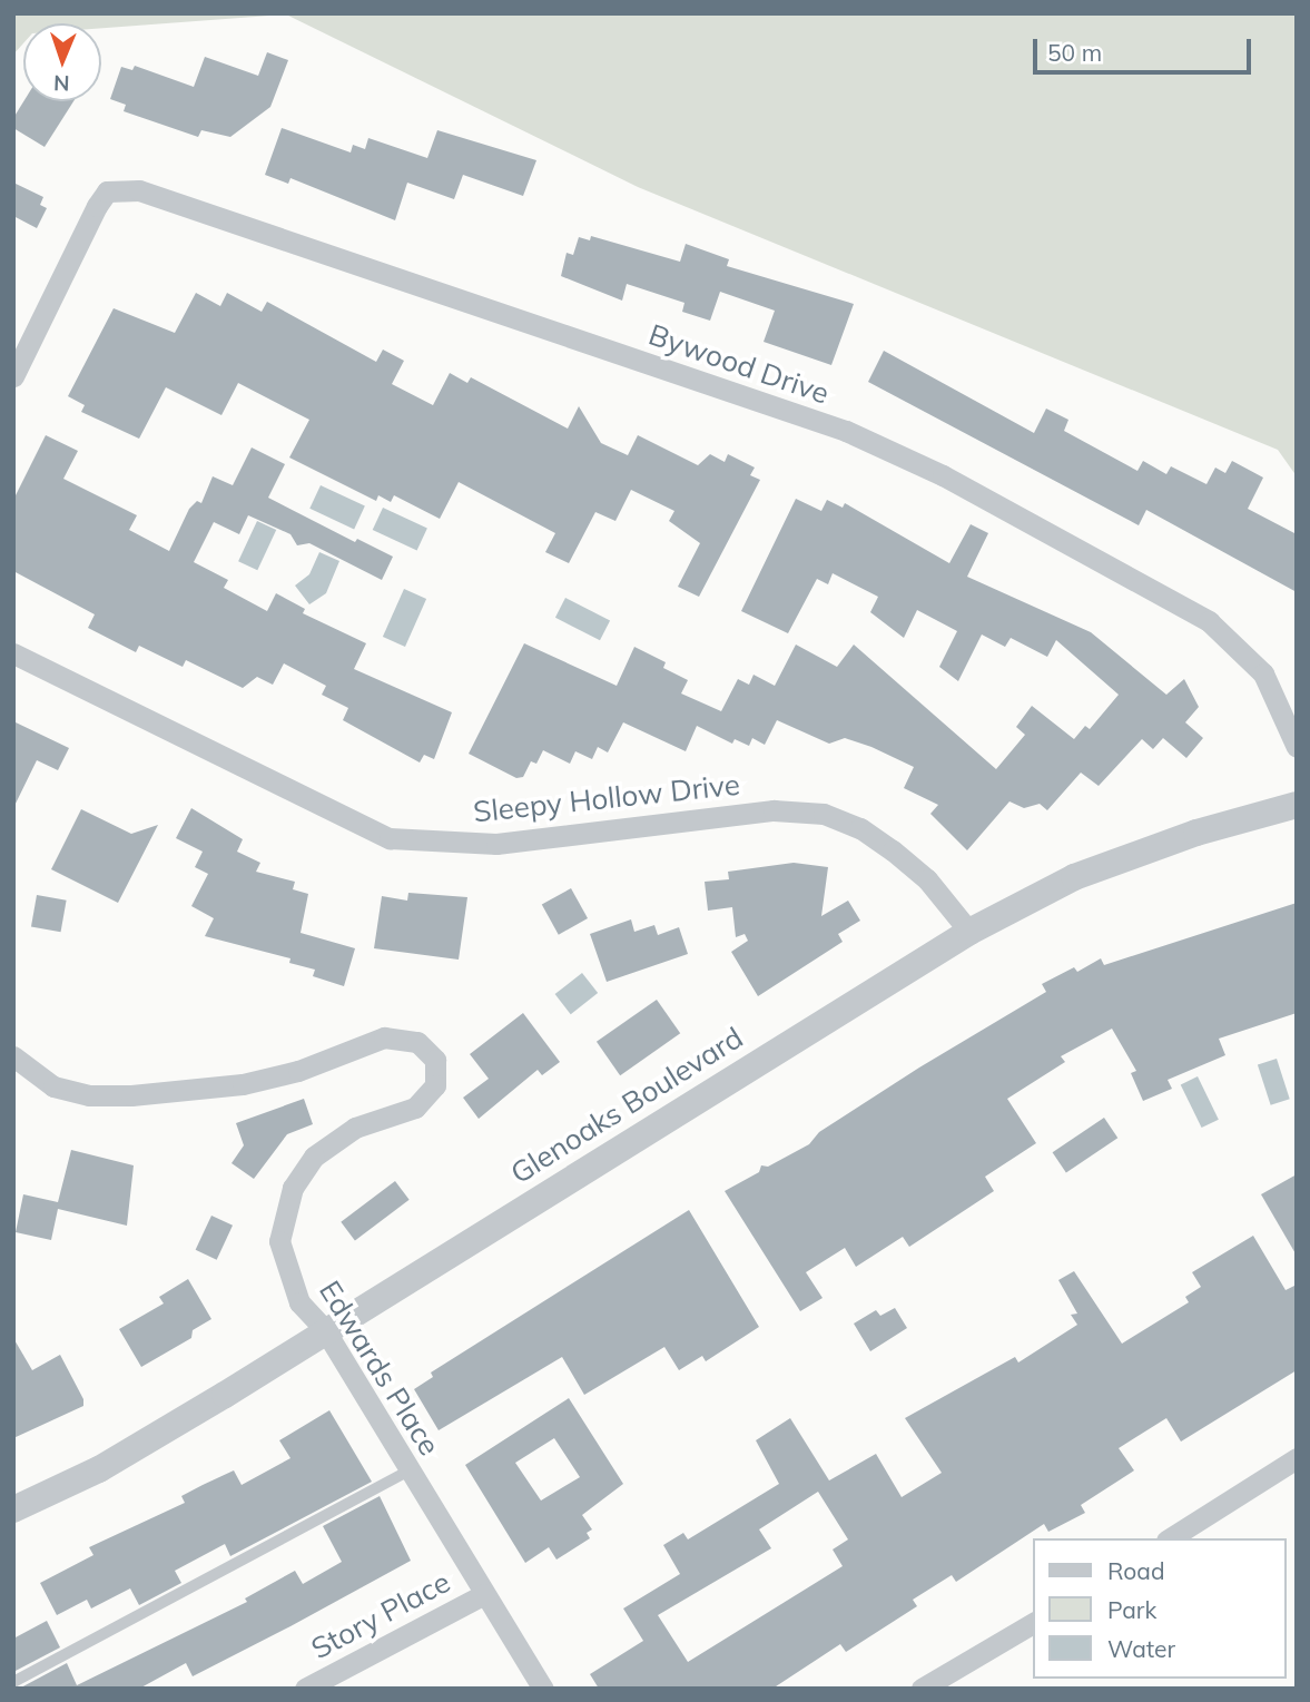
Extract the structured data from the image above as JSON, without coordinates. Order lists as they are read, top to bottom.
{
  "streets": {
    "street": [
      "Bywood Drive",
      "Sleepy Hollow Drive",
      "Glenoaks Boulevard",
      "Edwards Place",
      "Story Place"
    ]
  },
  "crossings": [
    ["Sleepy Hollow Drive", "Glenoaks Boulevard"],
    ["Glenoaks Boulevard", "Edwards Place"],
    ["Edwards Place", "Story Place"]
  ],
  "legend": ["Road", "Park", "Water"],
  "scale_bar": "50 m",
  "north": "bottom"
}
